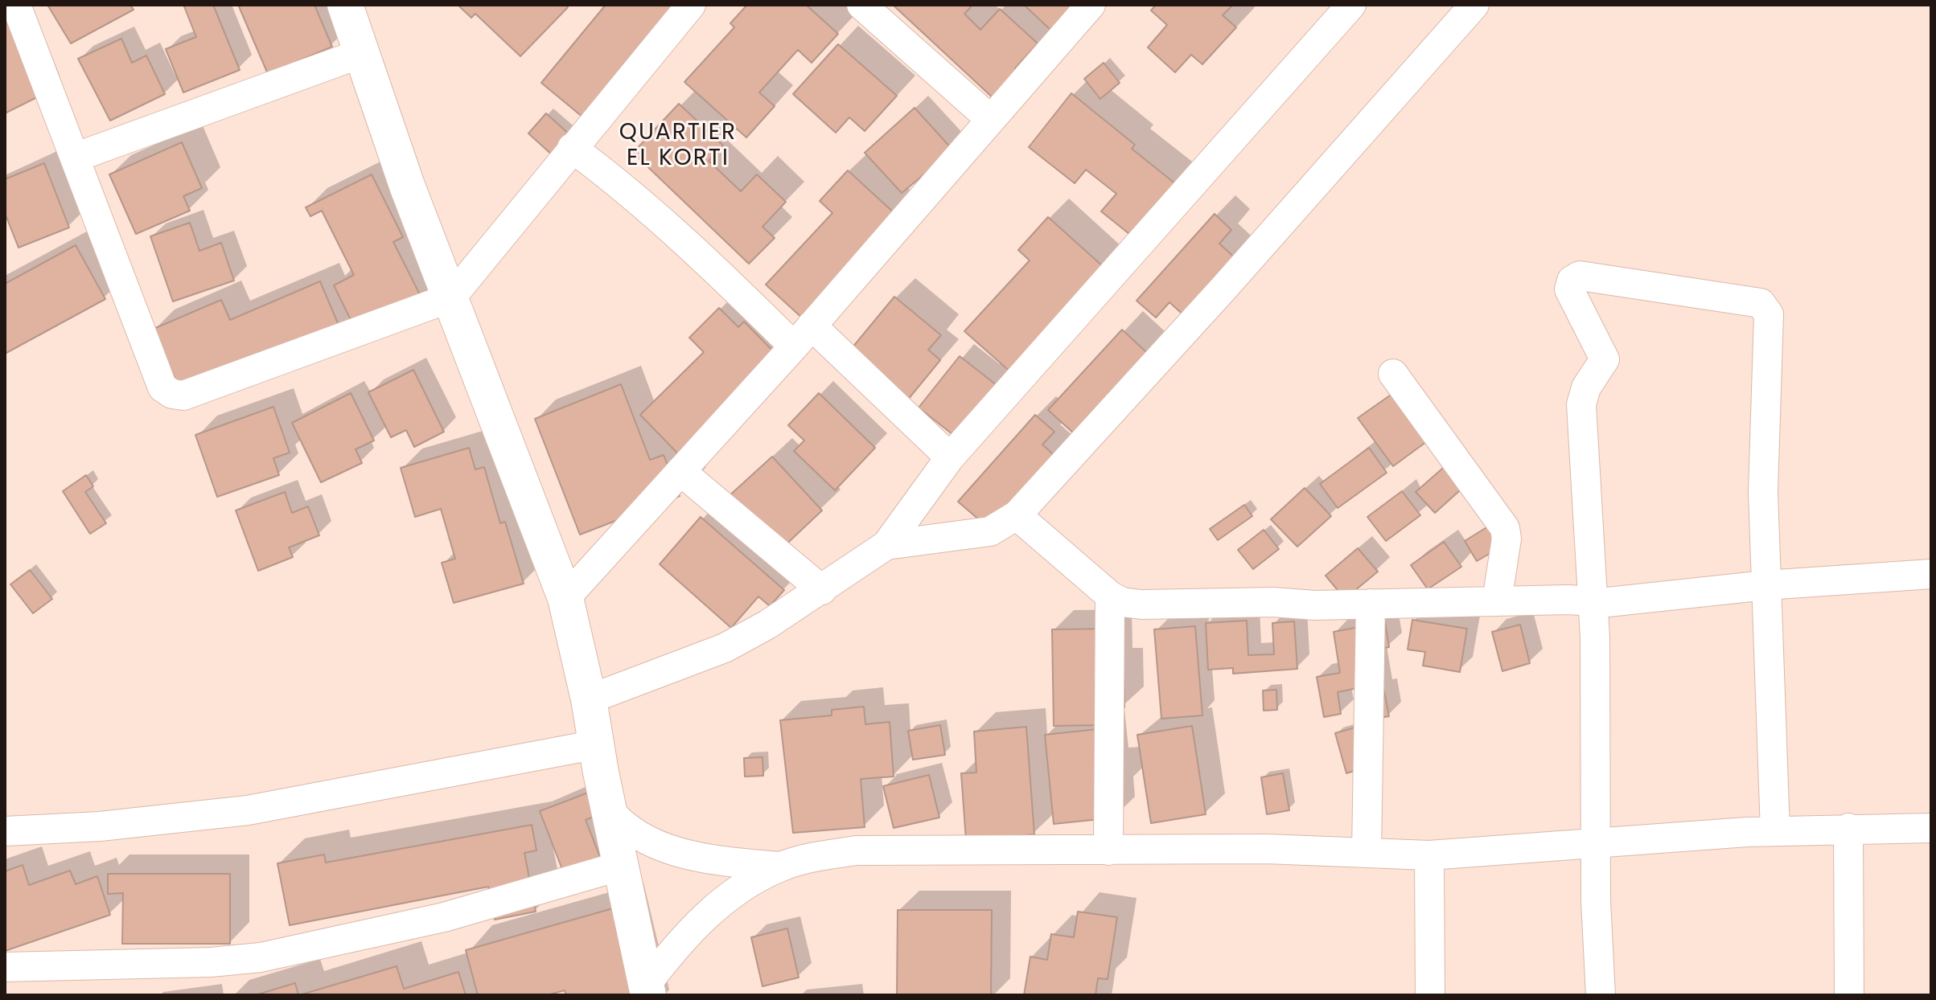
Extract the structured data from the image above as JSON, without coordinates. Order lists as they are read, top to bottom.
{
  "districts": ["QUARTIER EL KORTI"]
}
